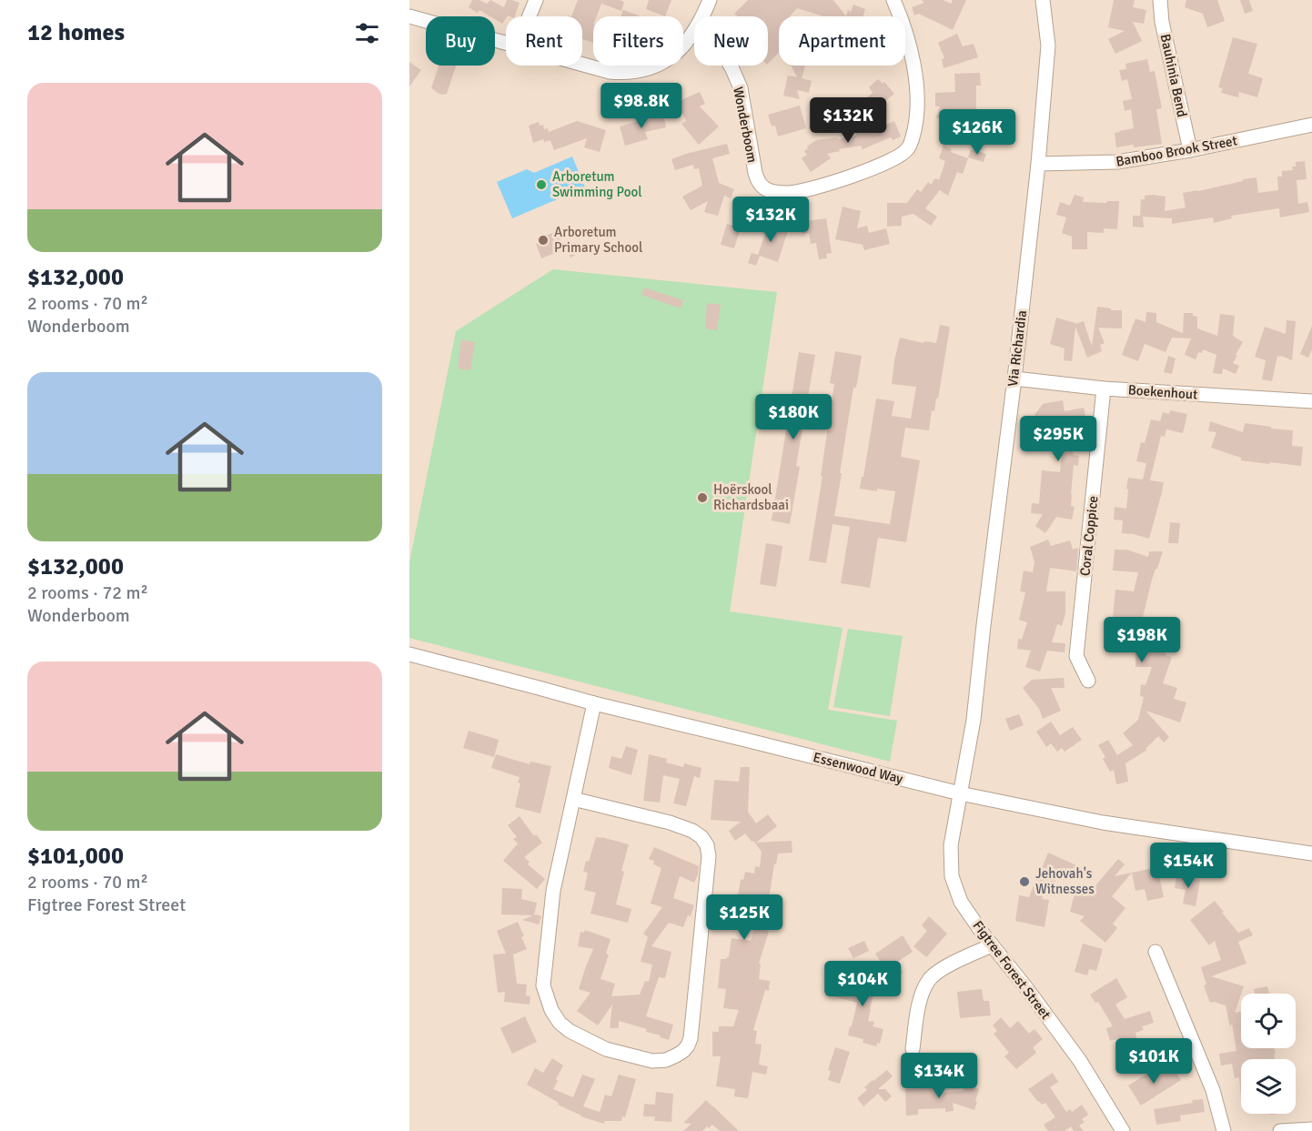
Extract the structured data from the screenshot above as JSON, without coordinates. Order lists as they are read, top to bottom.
{
  "streets": {
    "street": [
      "Bauhinia Bend",
      "Wonderboom",
      "Bamboo Brook Street",
      "Via Richardia",
      "Boekenhout",
      "Coral Coppice",
      "Essenwood Way",
      "Figtree Forest Street"
    ]
  },
  "crossings": [
    ["Bauhinia Bend", "Bamboo Brook Street"],
    ["Bamboo Brook Street", "Via Richardia"],
    ["Via Richardia", "Boekenhout"],
    ["Via Richardia", "Essenwood Way"],
    ["Via Richardia", "Figtree Forest Street"],
    ["Boekenhout", "Coral Coppice"],
    ["Essenwood Way", "Figtree Forest Street"]
  ],
  "places": [
    "Arboretum Swimming Pool",
    "Arboretum Primary School",
    "Hoërskool Richardsbaai",
    "Jehovah's Witnesses"
  ],
  "page": {
    "heading": "12 homes",
    "chip": [
      "Buy",
      "Rent",
      "Filters",
      "New",
      "Apartment"
    ],
    "list": [
      {
        "name": "$132,000",
        "note": "2 rooms · 70 m² · Wonderboom"
      },
      {
        "name": "$132,000",
        "note": "2 rooms · 72 m² · Wonderboom"
      },
      {
        "name": "$101,000",
        "note": "2 rooms · 70 m² · Figtree Forest Street"
      }
    ],
    "price": [
      "$98.8K",
      "$132K",
      "$126K",
      "$132K",
      "$180K",
      "$295K",
      "$198K",
      "$154K",
      "$125K",
      "$104K",
      "$101K",
      "$134K"
    ]
  }
}
